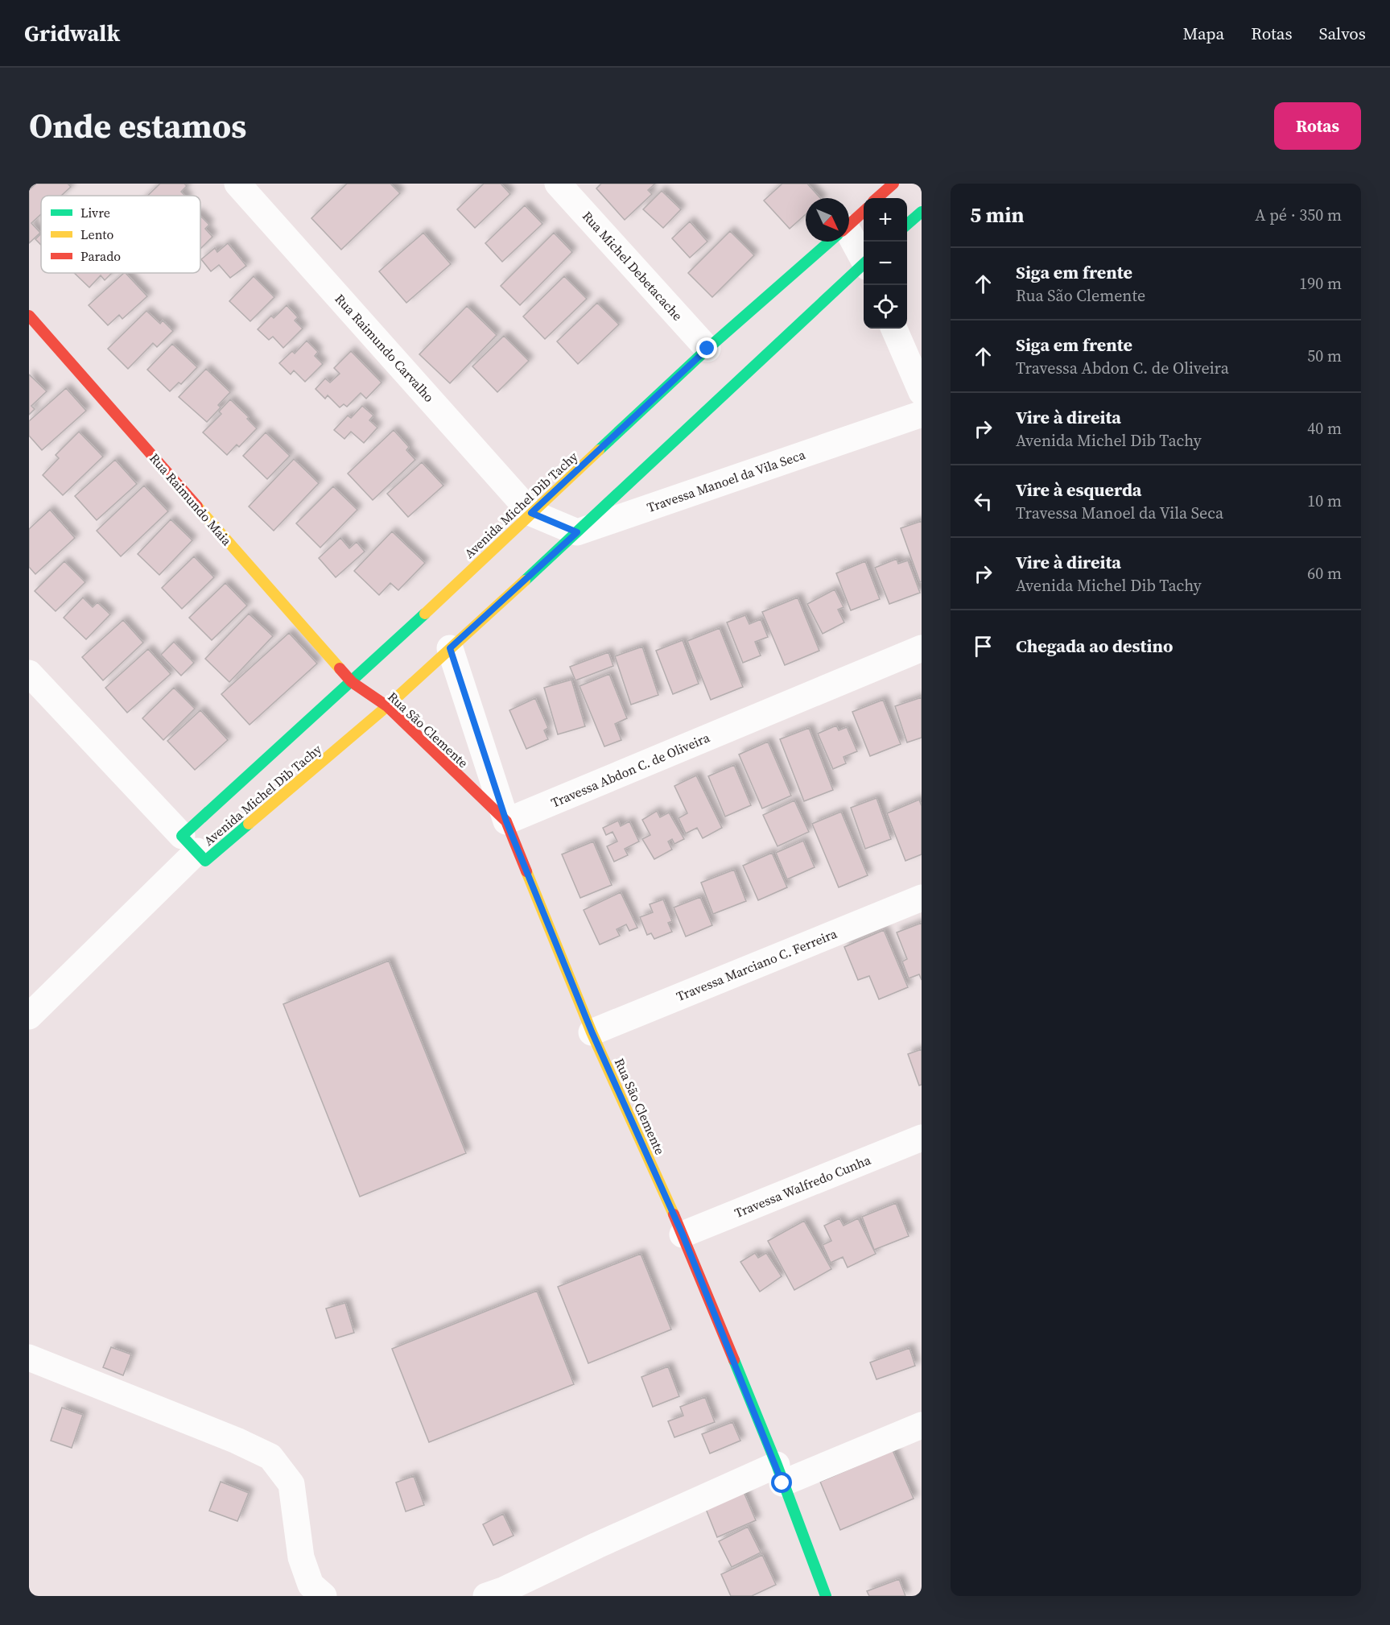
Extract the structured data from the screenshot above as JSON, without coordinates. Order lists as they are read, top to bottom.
{
  "streets": {
    "street": [
      "Rua Michel Debetacache",
      "Rua Raimundo Carvalho",
      "Travessa Manoel da Vila Seca",
      "Rua Raimundo Maia",
      "Avenida Michel Dib Tachy",
      "Rua São Clemente",
      "Travessa Abdon C. de Oliveira",
      "Travessa Marciano C. Ferreira",
      "Travessa Walfredo Cunha"
    ]
  },
  "crossings": [
    ["Rua Michel Debetacache", "Avenida Michel Dib Tachy"],
    ["Rua Raimundo Carvalho", "Avenida Michel Dib Tachy"],
    ["Travessa Manoel da Vila Seca", "Avenida Michel Dib Tachy"],
    ["Rua Raimundo Maia", "Avenida Michel Dib Tachy"],
    ["Rua Raimundo Maia", "Rua São Clemente"],
    ["Avenida Michel Dib Tachy", "Rua São Clemente"],
    ["Rua São Clemente", "Travessa Abdon C. de Oliveira"],
    ["Rua São Clemente", "Travessa Marciano C. Ferreira"],
    ["Rua São Clemente", "Travessa Walfredo Cunha"]
  ],
  "legend": ["Livre", "Lento", "Parado"],
  "north": "bottom right",
  "page": {
    "header": "Gridwalk",
    "nav": ["Mapa", "Rotas", "Salvos"],
    "title": "Onde estamos",
    "buttons": "Rotas",
    "heading": ["5 min", "A pé · 350 m"],
    "map_buttons": ["+", "−"],
    "list": [
      ["Siga em frente", "Rua São Clemente", "190 m"],
      ["Siga em frente", "Travessa Abdon C. de Oliveira", "50 m"],
      ["Vire à direita", "Avenida Michel Dib Tachy", "40 m"],
      ["Vire à esquerda", "Travessa Manoel da Vila Seca", "10 m"],
      ["Vire à direita", "Avenida Michel Dib Tachy", "60 m"],
      "Chegada ao destino"
    ]
  }
}
